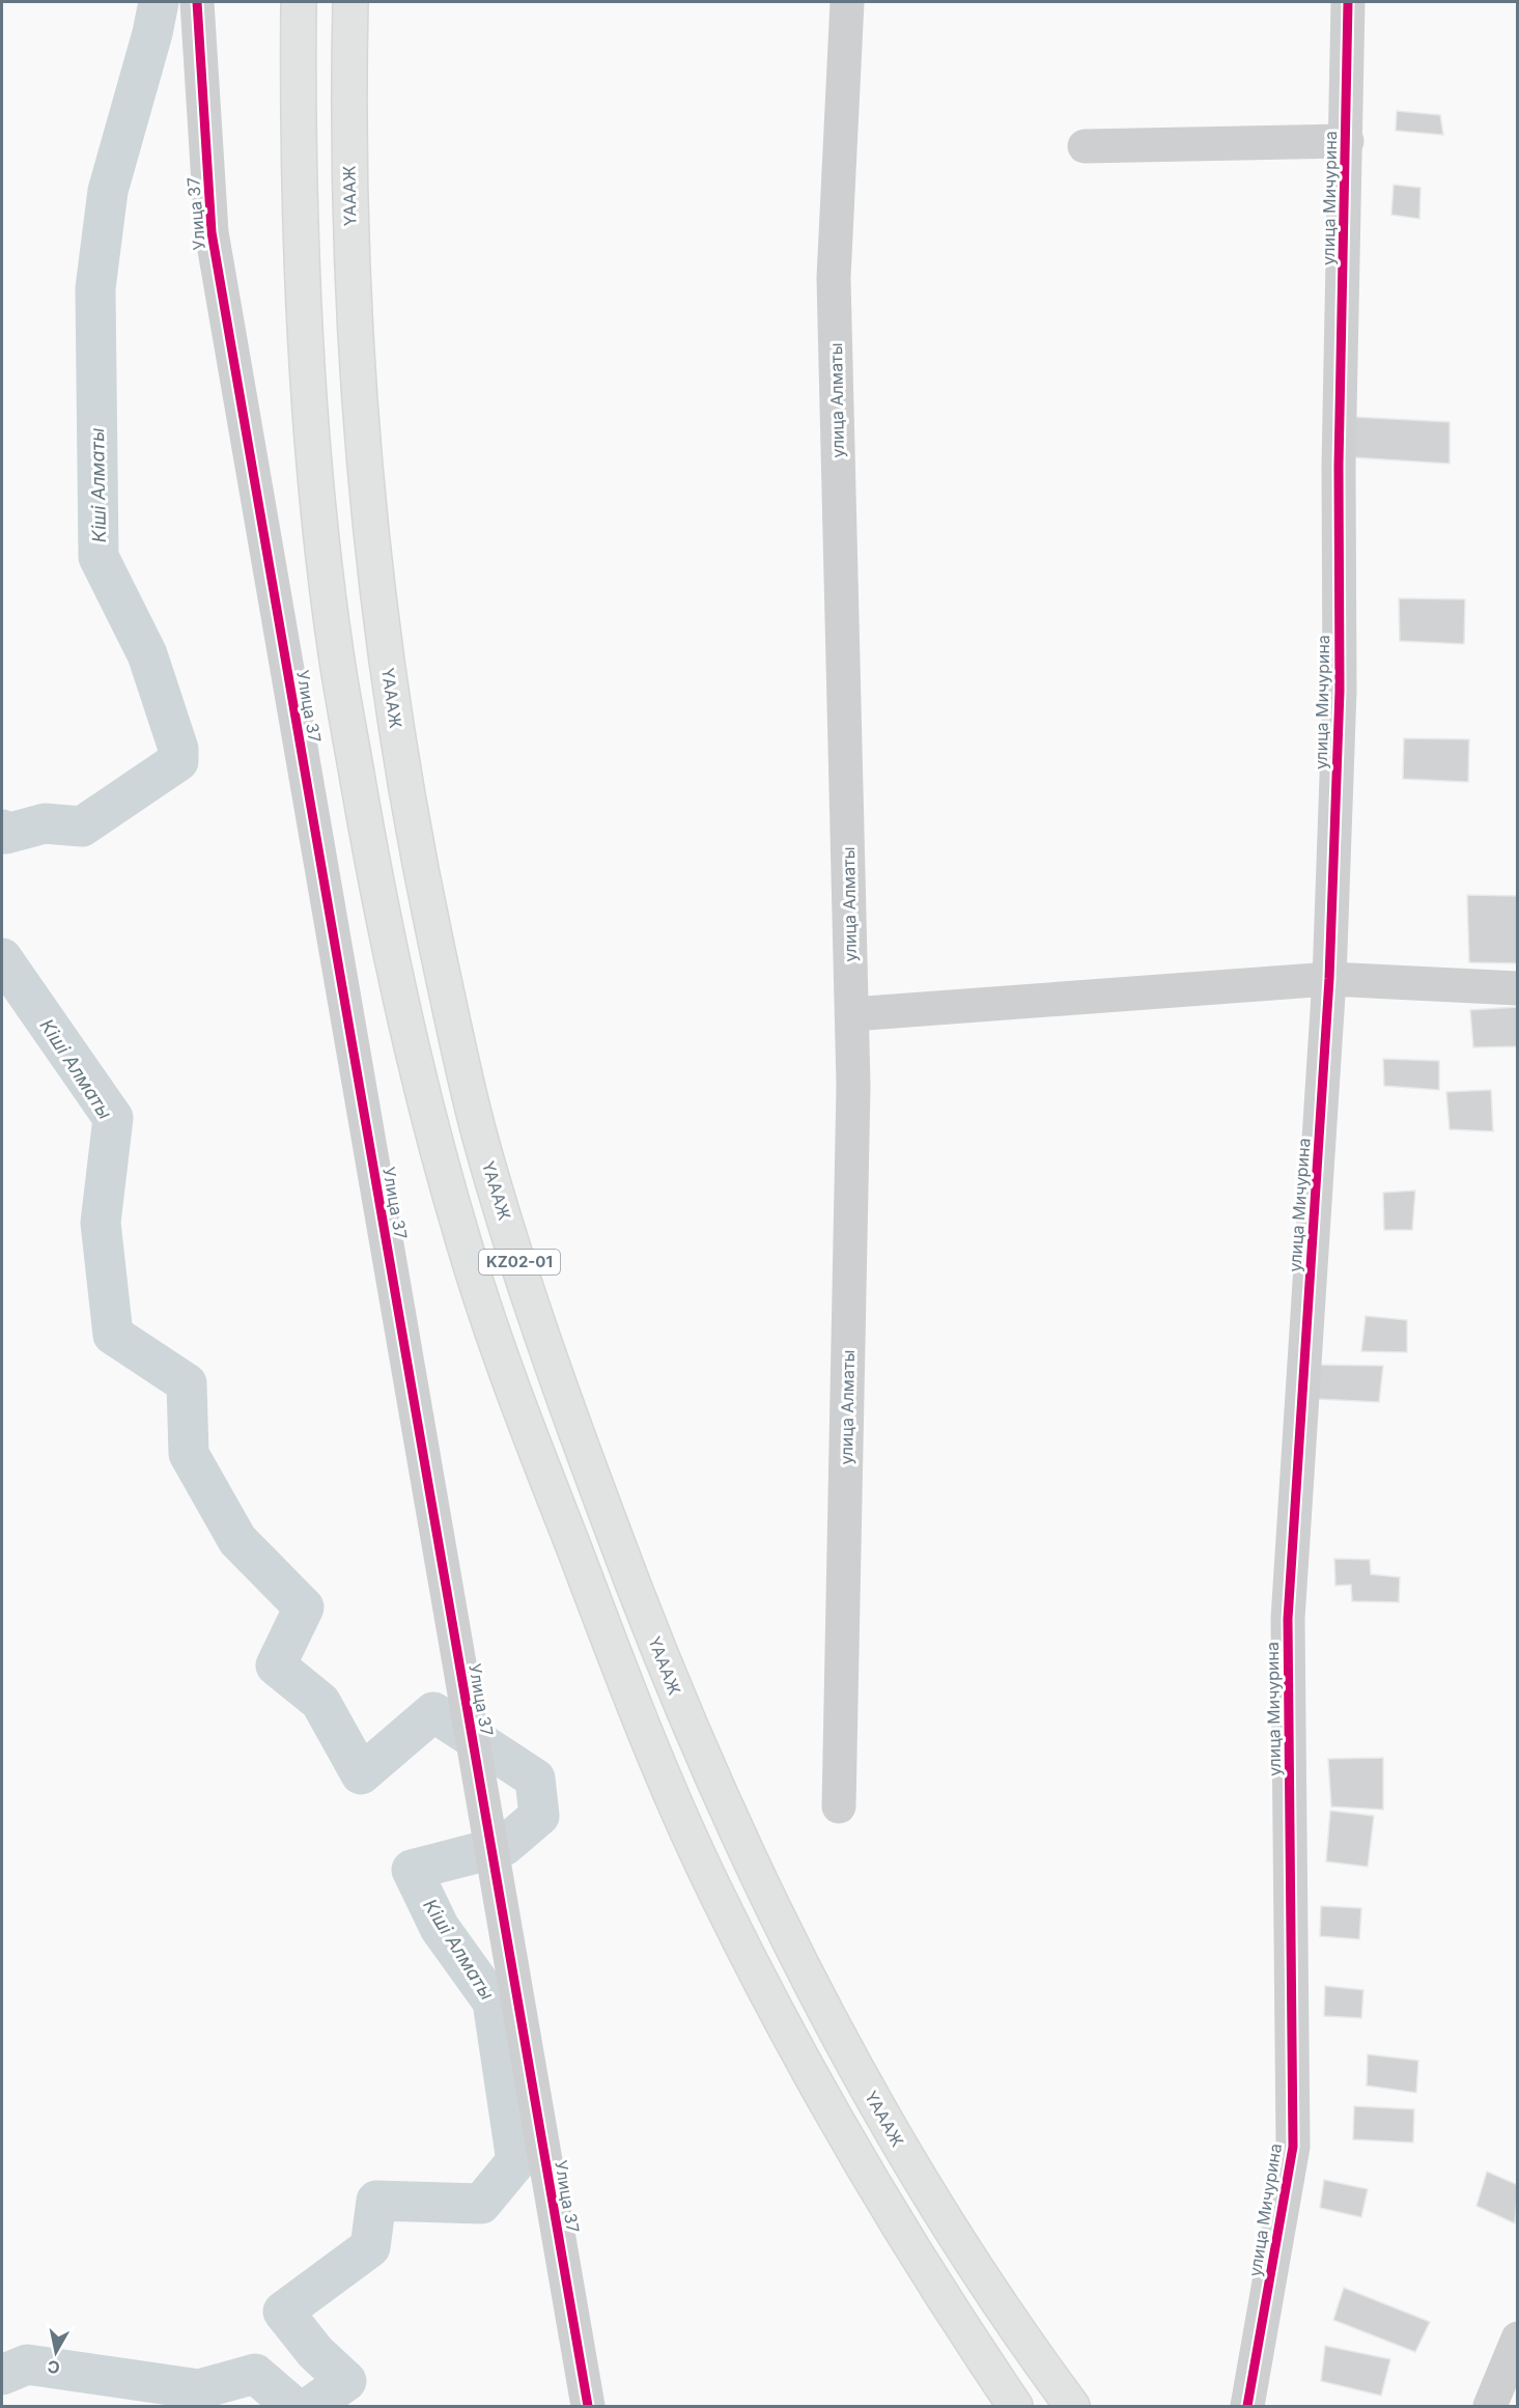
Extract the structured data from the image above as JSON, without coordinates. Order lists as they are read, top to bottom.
{
  "streets": {
    "highway": ["ҮАААЖ", "KZ02-01"],
    "street": ["улица Мичурина", "Улица 37", "улица Алматы"]
  },
  "water": ["Кіші Алматы"],
  "north": "bottom"
}
